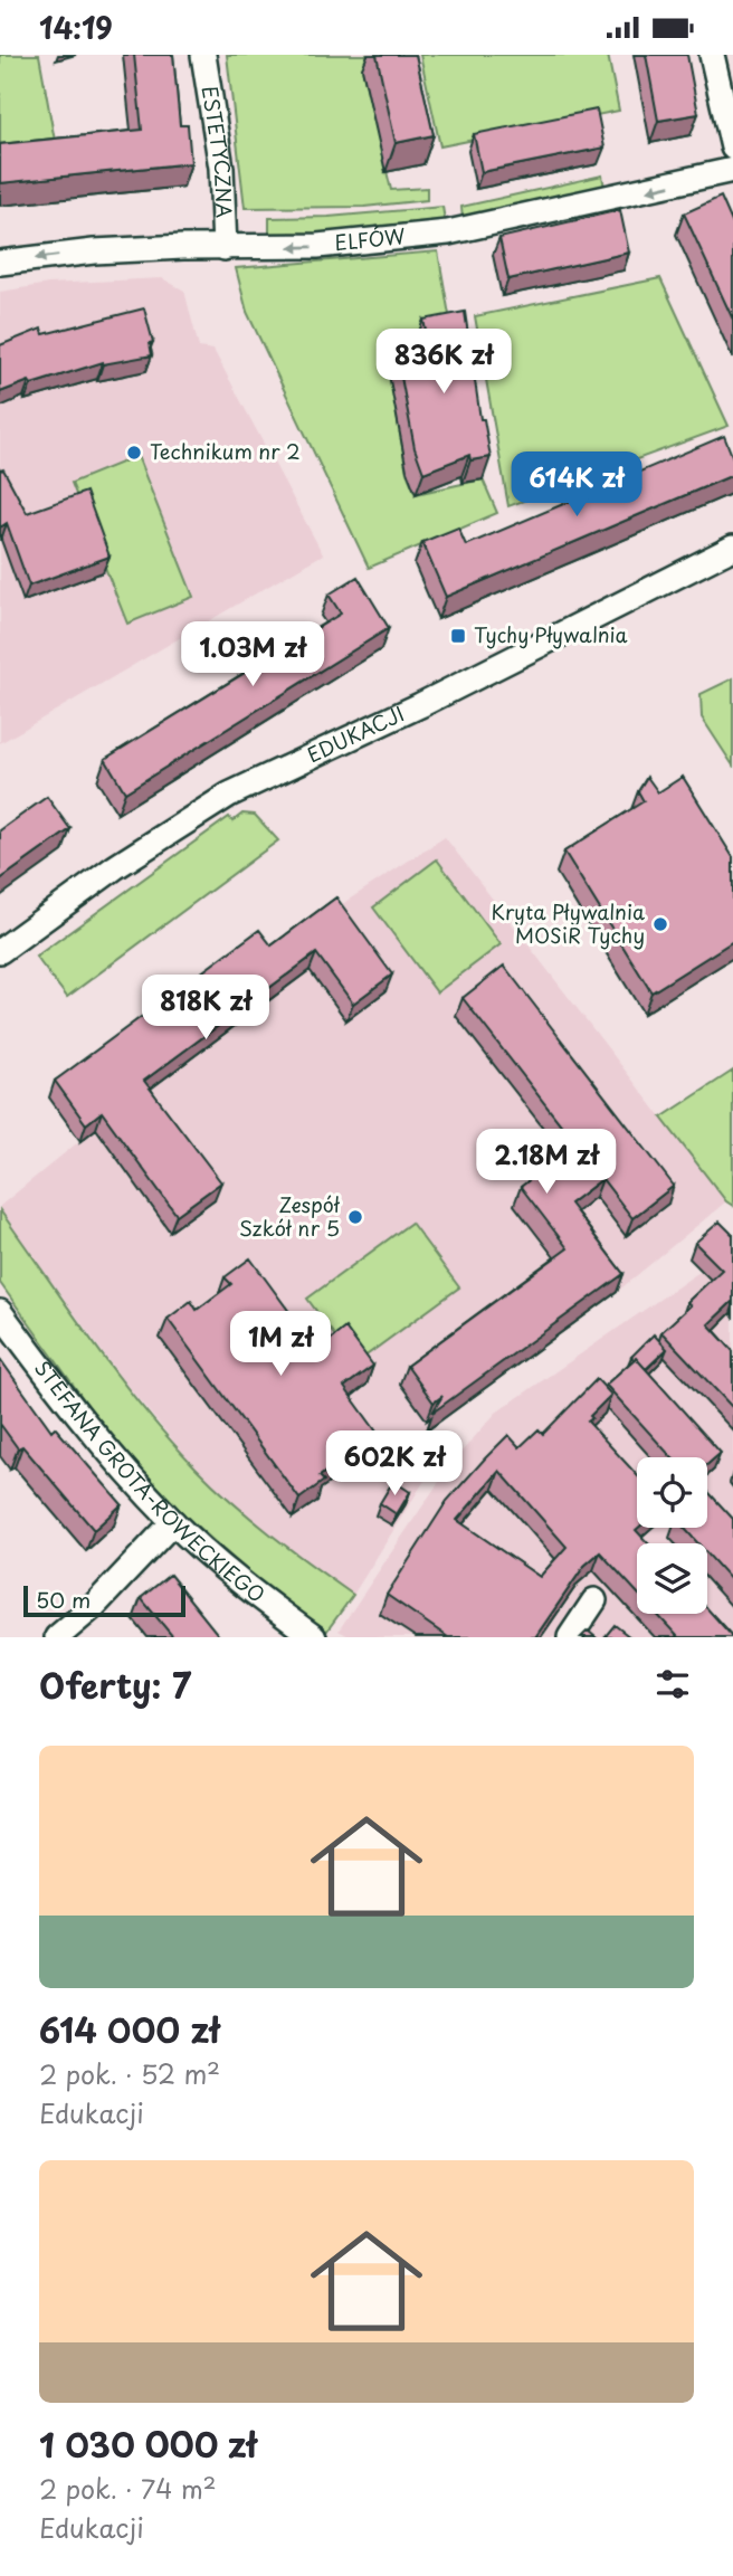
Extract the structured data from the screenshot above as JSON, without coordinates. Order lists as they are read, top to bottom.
{
  "streets": {
    "street": [
      "ESTETYCZNA",
      "ELFÓW",
      "EDUKACJI",
      "STEFANA GROTA-ROWECKIEGO"
    ]
  },
  "crossings": [
    ["ESTETYCZNA", "ELFÓW"]
  ],
  "one_way": ["ELFÓW"],
  "places": {
    "other": ["Technikum nr 2", "Kryta Pływalnia MOSiR Tychy", "Zespół Szkół nr 5"],
    "transit": ["Tychy Pływalnia"]
  },
  "scale_bar": "50 m",
  "page": {
    "status": "14:19",
    "price": [
      "836K zł",
      "614K zł",
      "1.03M zł",
      "818K zł",
      "2.18M zł",
      "1M zł",
      "602K zł"
    ],
    "scale": "50 m",
    "heading": "Oferty: 7",
    "list": [
      {
        "name": "614 000 zł",
        "note": "2 pok. · 52 m² · Edukacji"
      },
      {
        "name": "1 030 000 zł",
        "note": "2 pok. · 74 m² · Edukacji"
      }
    ]
  }
}
